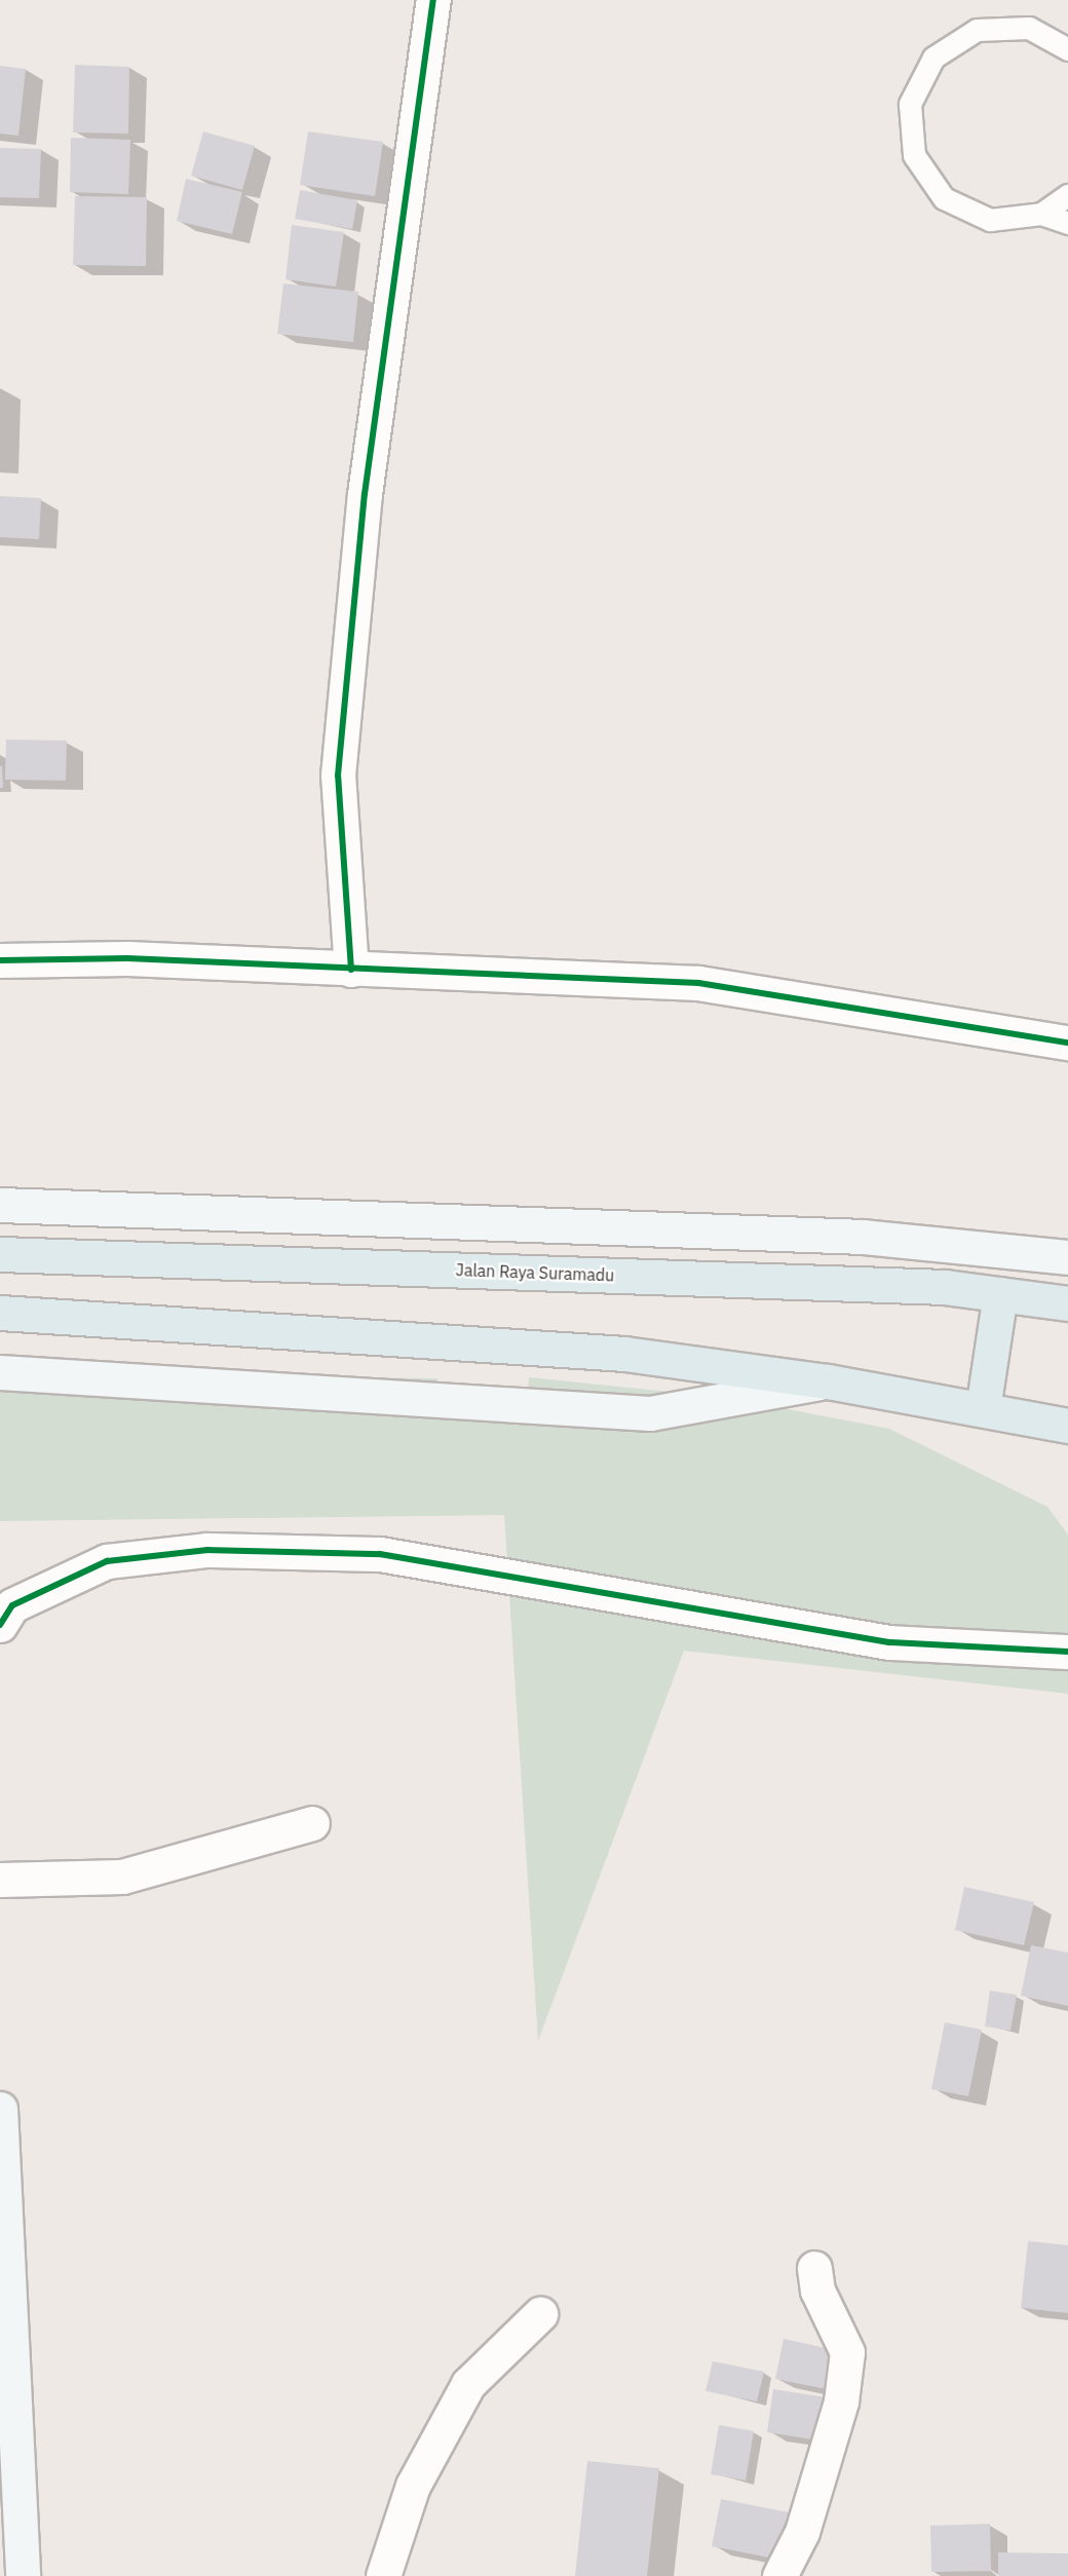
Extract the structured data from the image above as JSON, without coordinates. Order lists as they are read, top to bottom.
{
  "streets": {
    "highway": ["Jalan Raya Suramadu"]
  }
}
